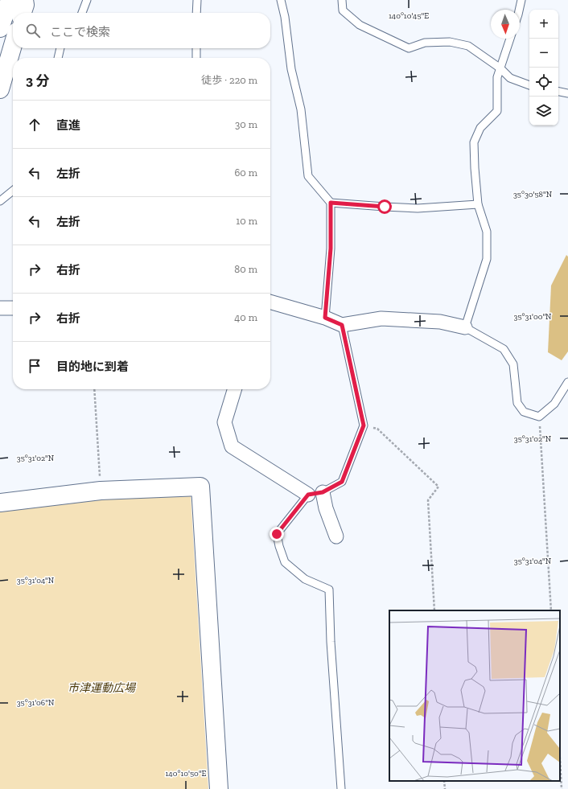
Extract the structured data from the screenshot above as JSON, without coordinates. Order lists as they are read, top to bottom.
{
  "parks": ["市津運動広場"],
  "north": "bottom",
  "page": {
    "map_buttons": ["+", "−"],
    "search": "ここで検索",
    "heading": ["3 分", "徒歩 · 220 m"],
    "list": [
      ["直進", "30 m"],
      ["左折", "60 m"],
      ["左折", "10 m"],
      ["右折", "80 m"],
      ["右折", "40 m"],
      "目的地に到着"
    ]
  },
  "coordinates": [
    "140°10'45\"E",
    "35°30'58\"N",
    "35°31'00\"N",
    "35°31'02\"N",
    "35°31'04\"N",
    "35°31'06\"N",
    "140°10'50\"E"
  ]
}
